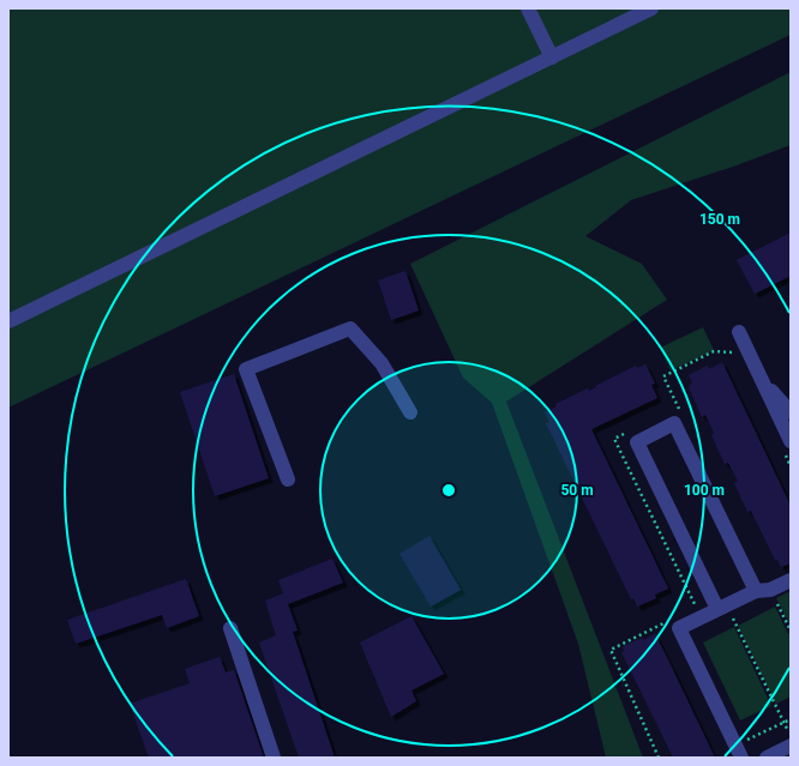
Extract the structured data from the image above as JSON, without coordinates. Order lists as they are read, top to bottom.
{
  "rings": ["150 m", "50 m", "100 m"]
}
